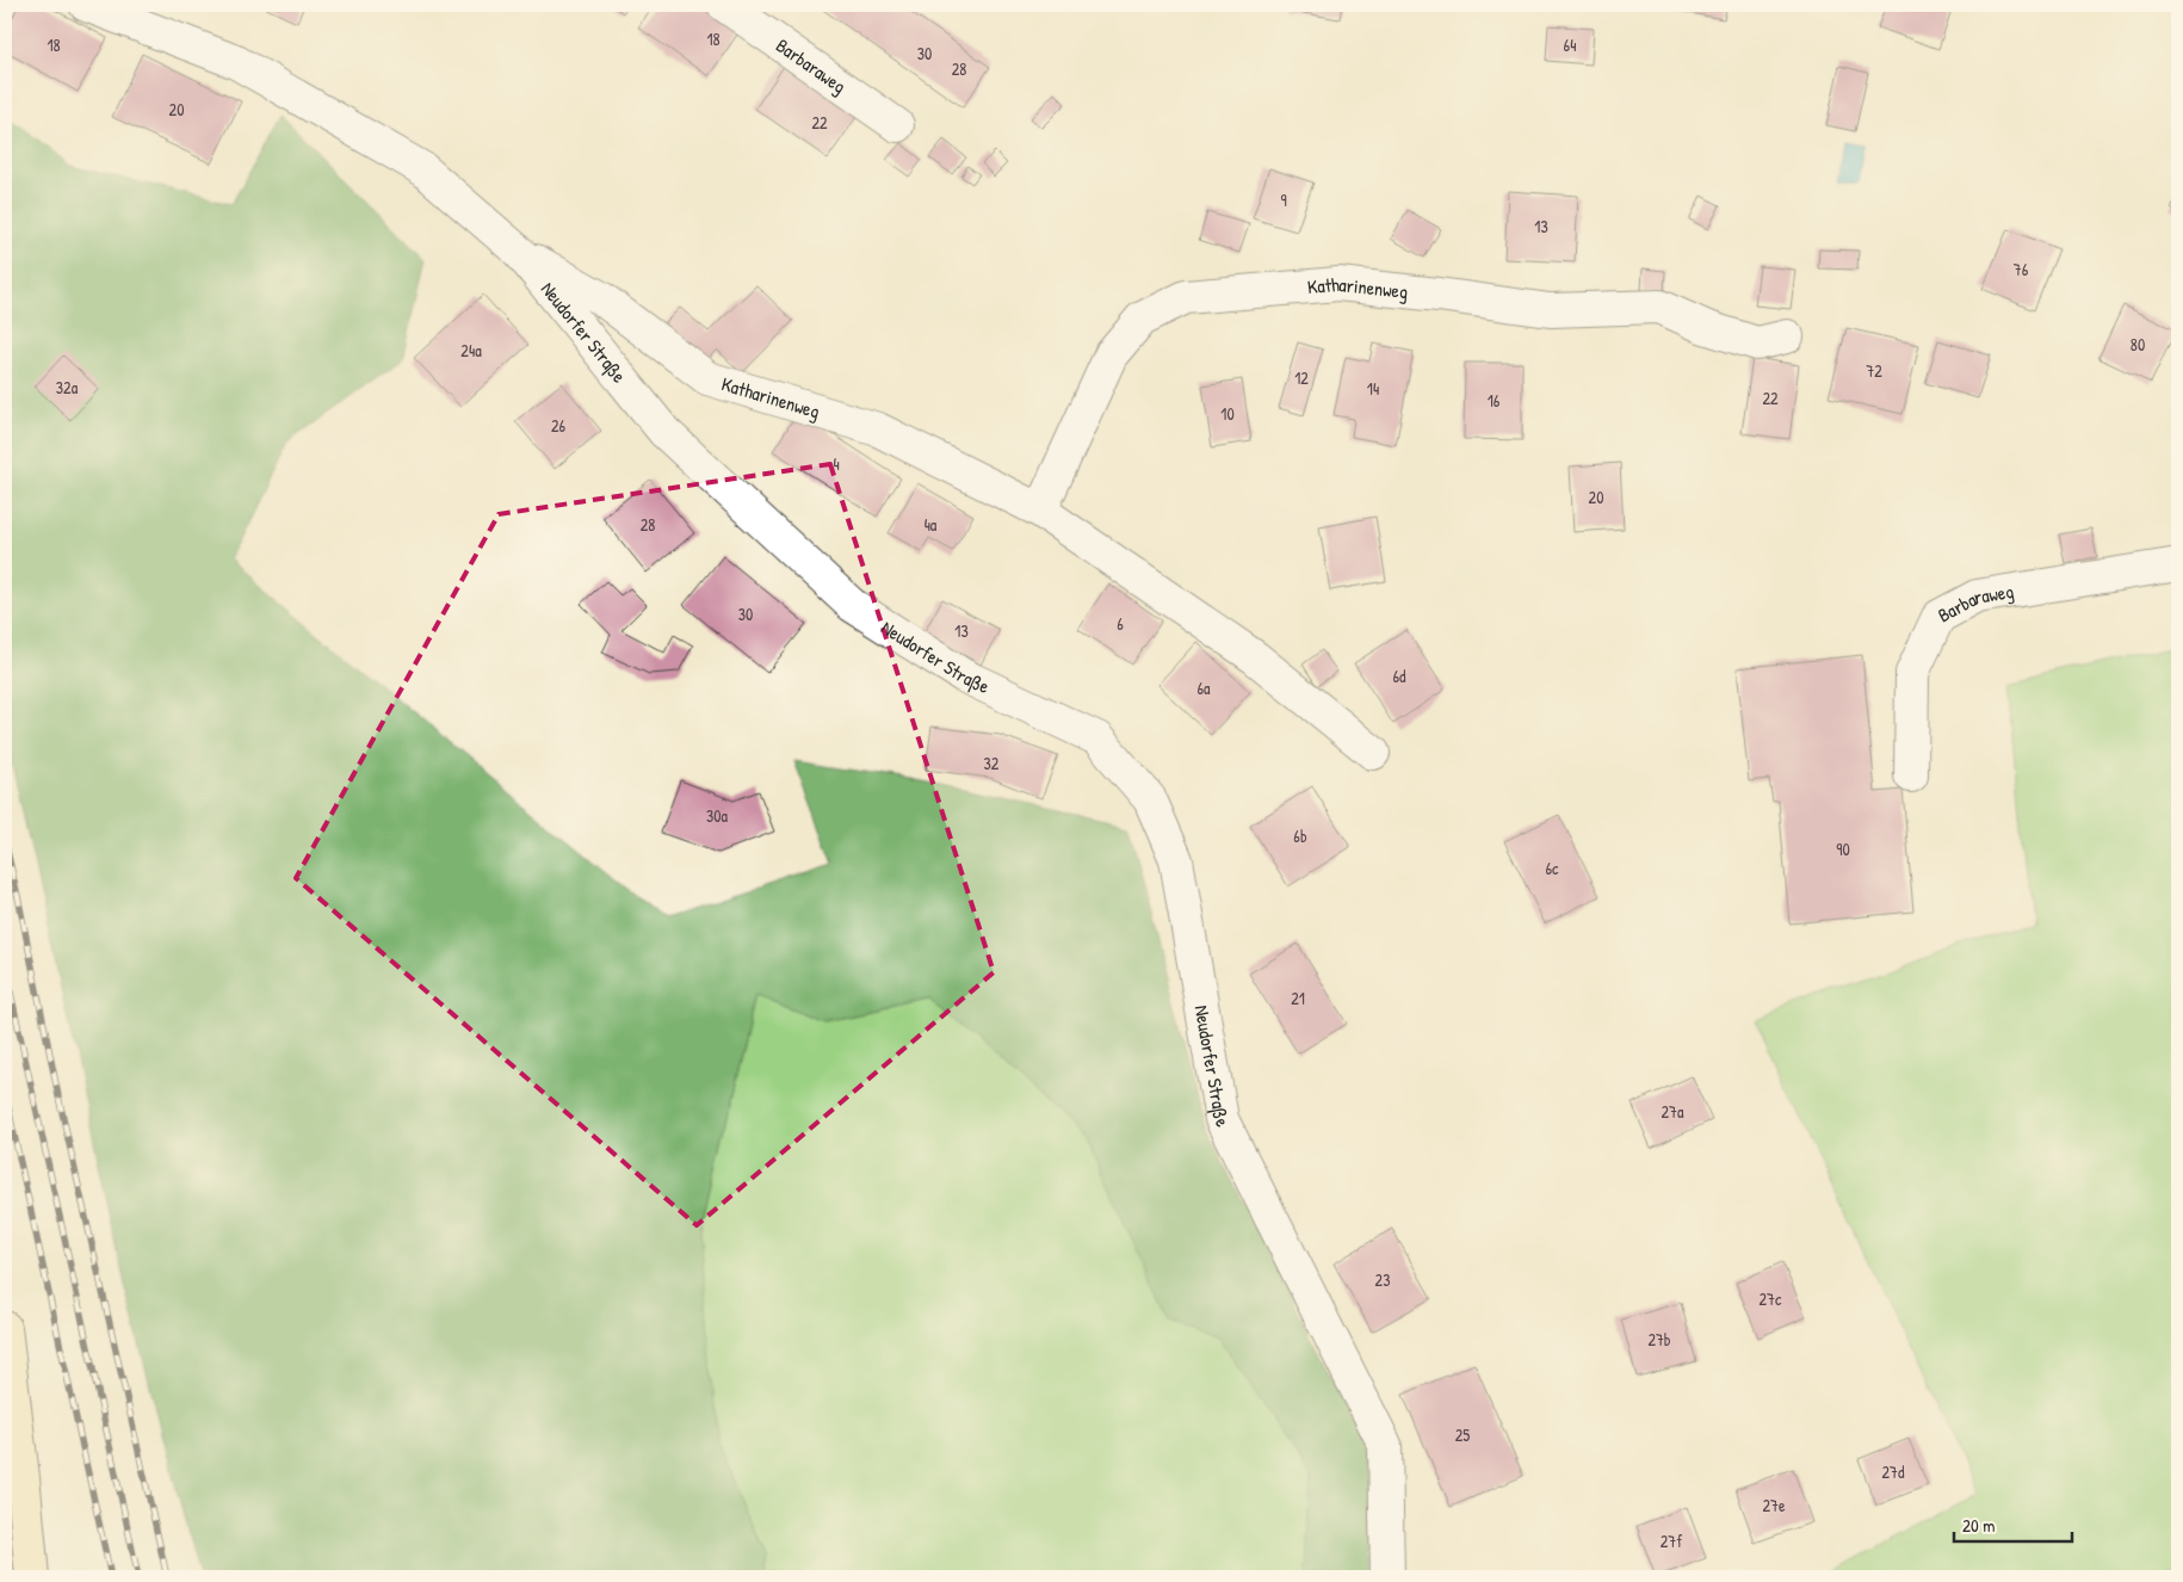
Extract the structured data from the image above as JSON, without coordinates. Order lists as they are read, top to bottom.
{
  "streets": {
    "street": ["Barbaraweg", "Katharinenweg", "Neudorfer Straße"]
  },
  "crossings": [
    ["Katharinenweg", "Neudorfer Straße"]
  ],
  "house_numbers": [
    "18",
    "18",
    "64",
    "30",
    "28",
    "20",
    "22",
    "9",
    "13",
    "76",
    "80",
    "24a",
    "72",
    "12",
    "32a",
    "14",
    "22",
    "16",
    "10",
    "26",
    "4",
    "20",
    "28",
    "4a",
    "30",
    "6",
    "13",
    "6d",
    "6a",
    "32",
    "30a",
    "6b",
    "90",
    "6c",
    "21",
    "27a",
    "23",
    "27c",
    "27b",
    "25",
    "27d",
    "27e",
    "27f"
  ],
  "scale_bar": "20 m"
}
